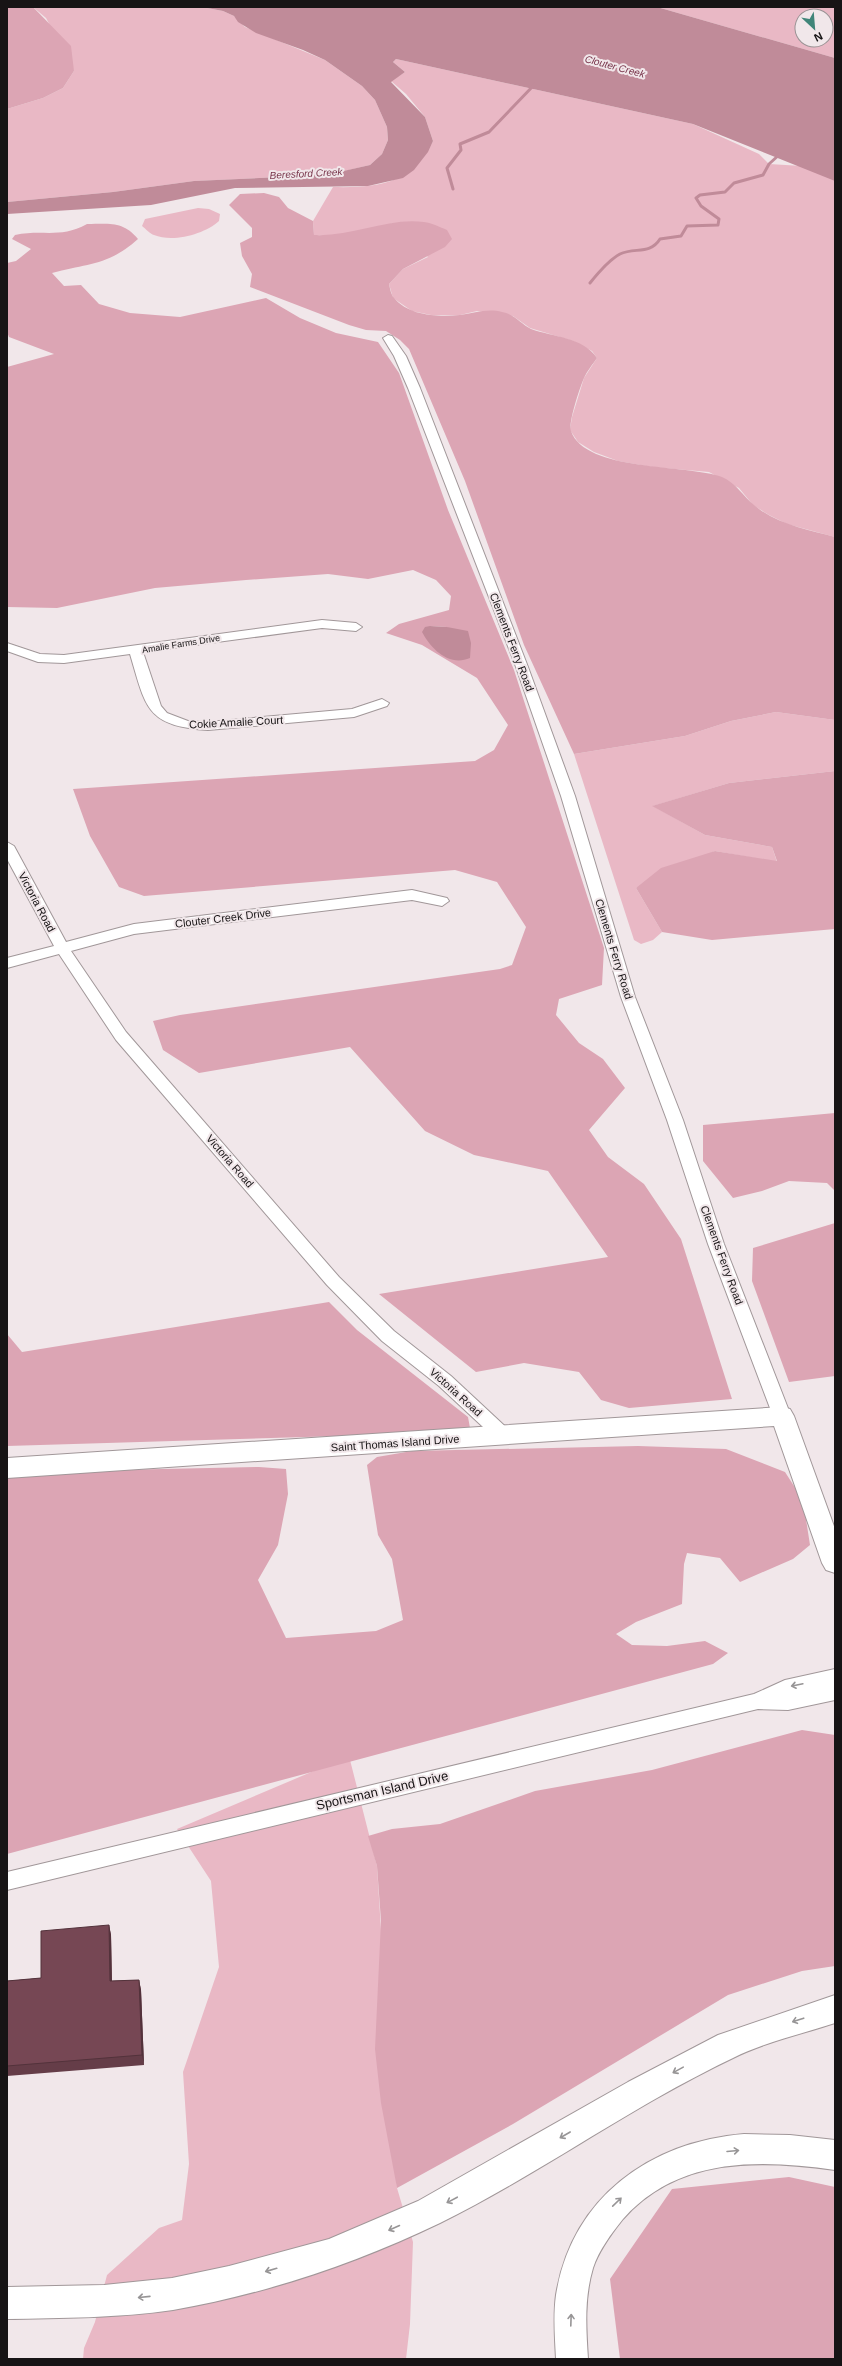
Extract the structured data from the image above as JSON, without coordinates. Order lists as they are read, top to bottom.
{
  "streets": {
    "main road": ["Clements Ferry Road", "Saint Thomas Island Drive"],
    "street": [
      "Amalie Farms Drive",
      "Cokie Amalie Court",
      "Victoria Road",
      "Clouter Creek Drive",
      "Sportsman Island Drive"
    ]
  },
  "crossings": [
    ["Clements Ferry Road", "Saint Thomas Island Drive"],
    ["Amalie Farms Drive", "Cokie Amalie Court"],
    ["Victoria Road", "Clouter Creek Drive"],
    ["Victoria Road", "Saint Thomas Island Drive"]
  ],
  "water": ["Clouter Creek", "Beresford Creek"],
  "north": "bottom right"
}
